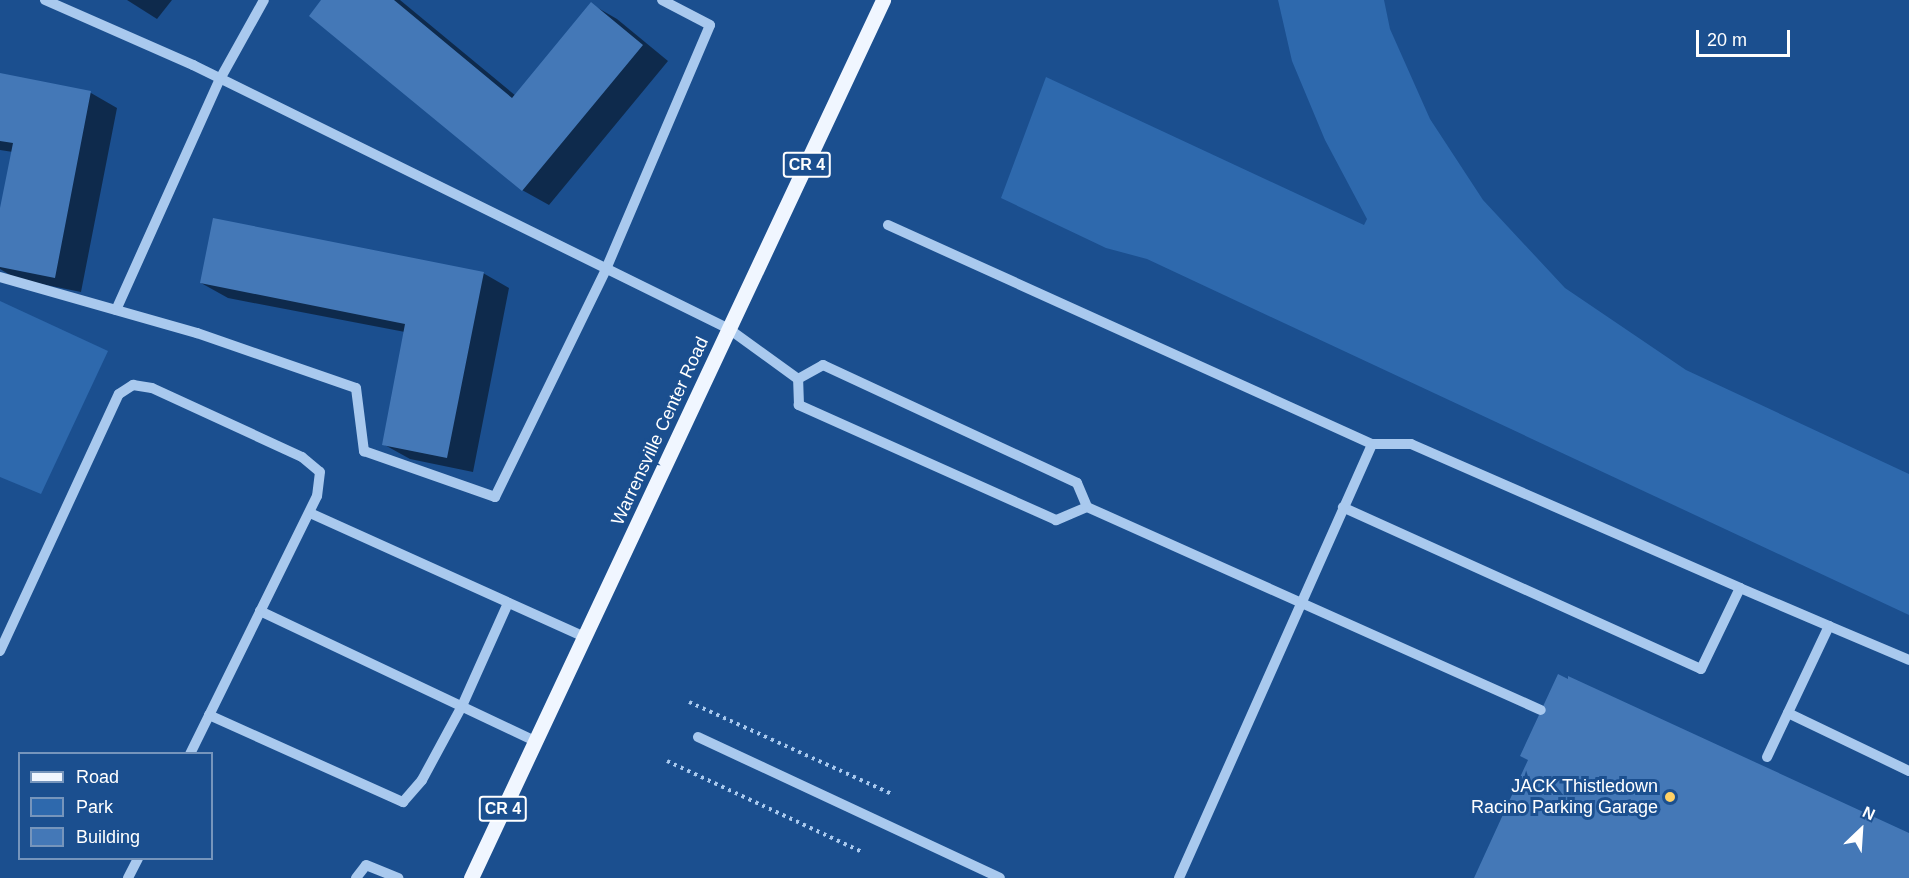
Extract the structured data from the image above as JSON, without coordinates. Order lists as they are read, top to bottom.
{
  "streets": {
    "main road": ["CR 4", "Warrensville Center Road"]
  },
  "places": ["JACK Thistledown Racino Parking Garage"],
  "legend": ["Road", "Park", "Building"],
  "scale_bar": "20 m",
  "north": "top right"
}
